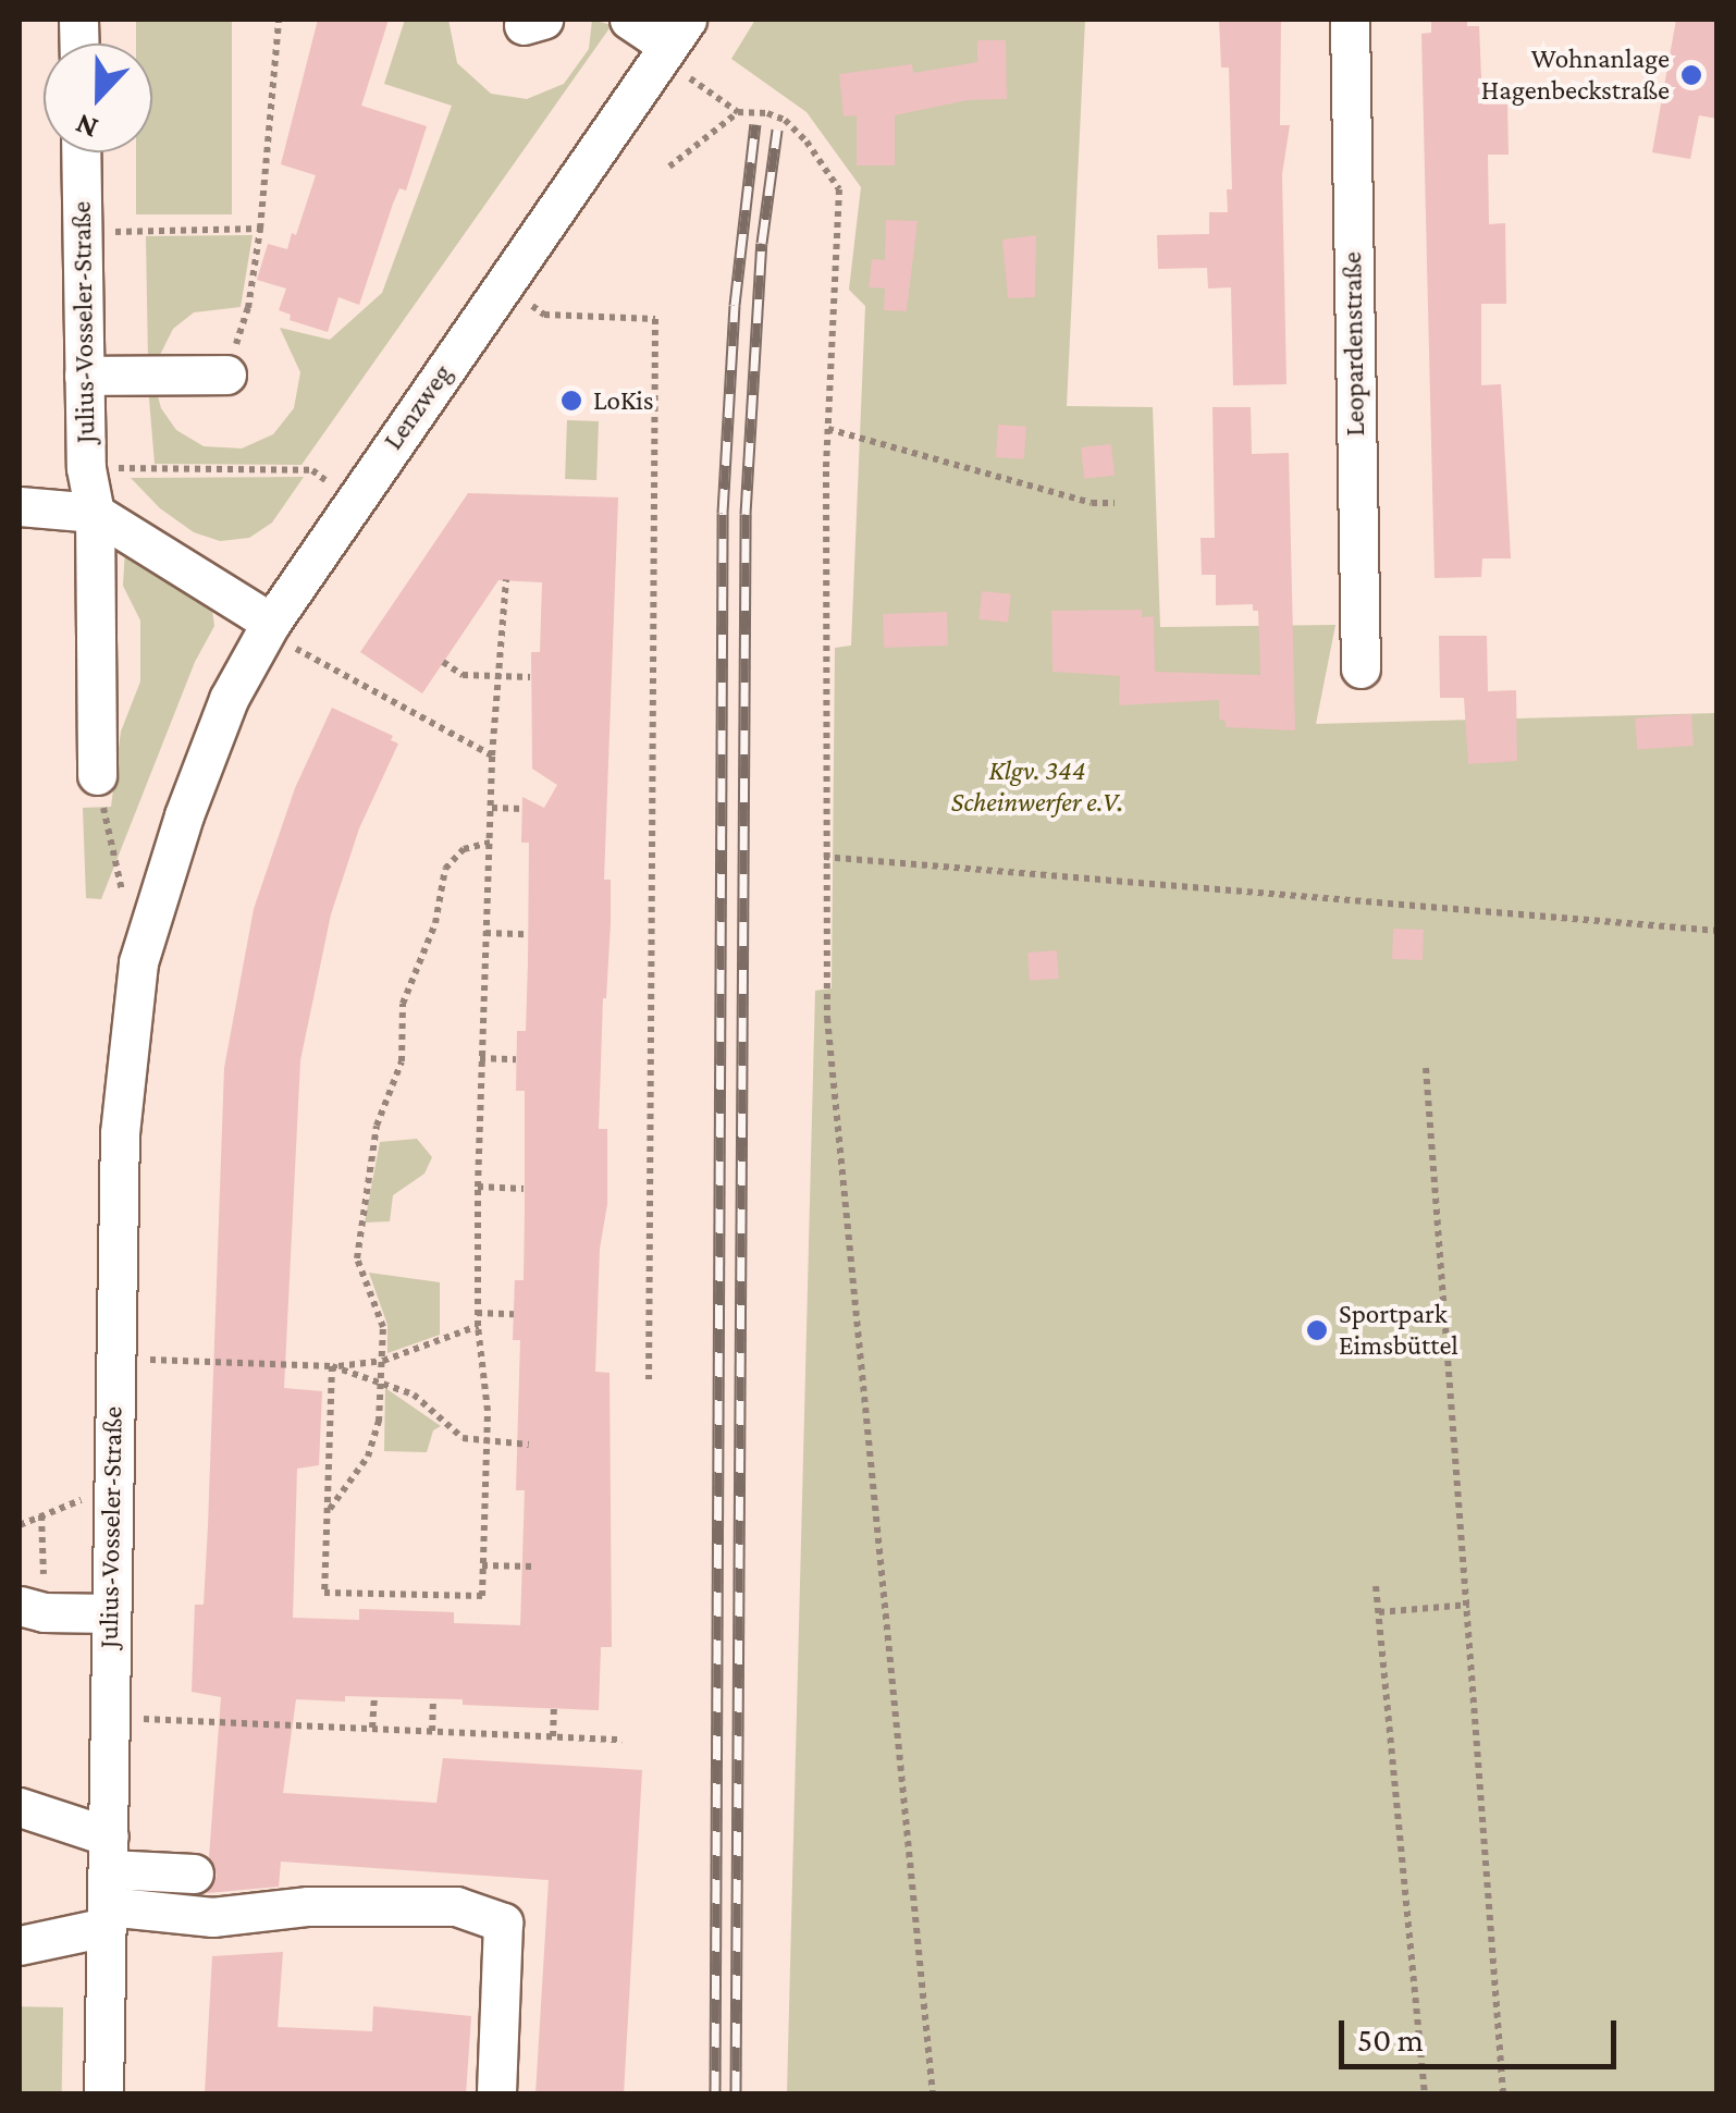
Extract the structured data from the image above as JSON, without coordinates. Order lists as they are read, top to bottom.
{
  "streets": {
    "street": ["Julius-Vosseler-Straße", "Leopardenstraße", "Lenzweg"]
  },
  "crossings": [
    ["Julius-Vosseler-Straße", "Lenzweg"]
  ],
  "parks": ["Klgv. 344 Scheinwerfer e.V."],
  "places": ["Wohnanlage Hagenbeckstraße", "LoKis", "Sportpark Eimsbüttel"],
  "scale_bar": "50 m",
  "north": "bottom"
}
